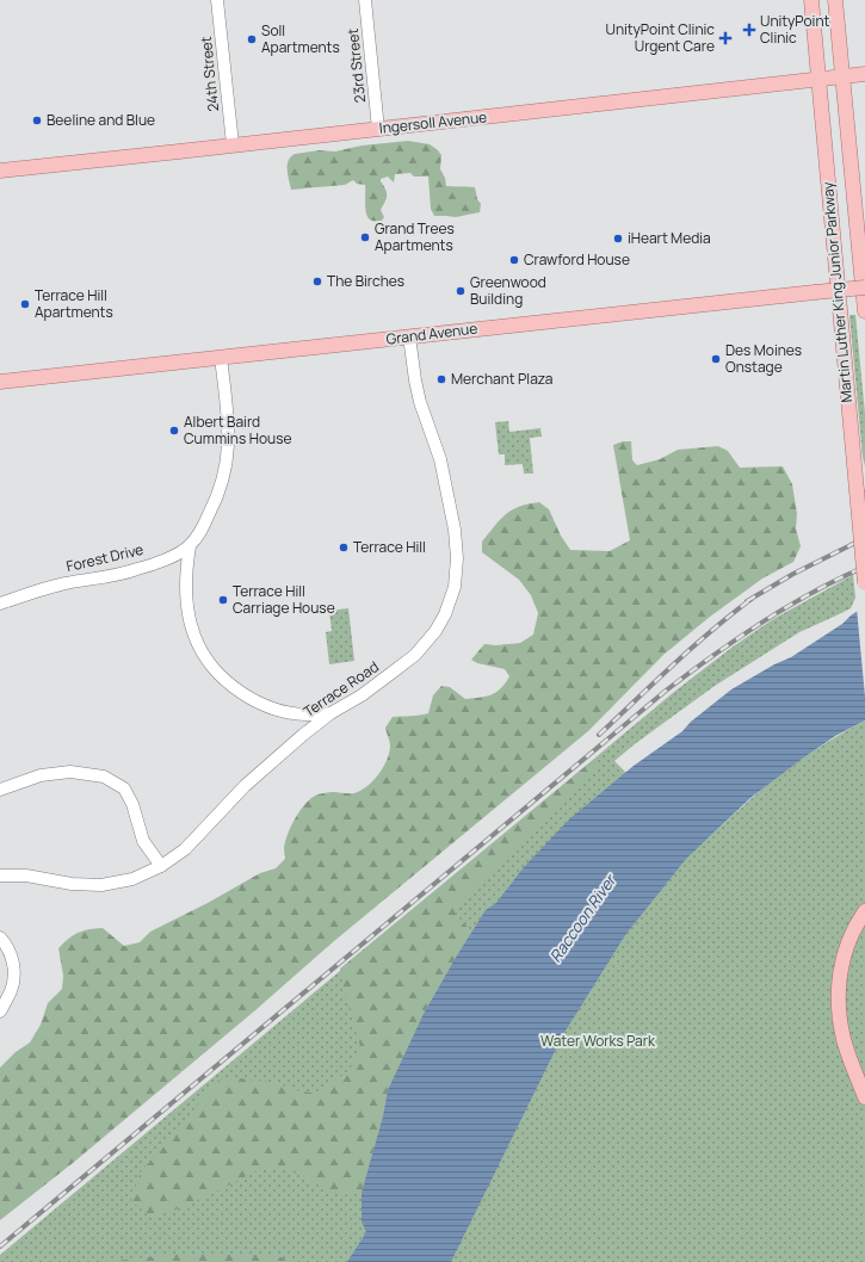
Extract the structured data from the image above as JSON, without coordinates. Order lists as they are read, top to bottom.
{
  "streets": {
    "main road": ["Ingersoll Avenue", "Martin Luther King Junior Parkway", "Grand Avenue"],
    "street": [
      "23rd Street",
      "24th Street",
      "Forest Drive",
      "Terrace Road"
    ]
  },
  "crossings": [
    ["23rd Street", "Ingersoll Avenue"],
    ["24th Street", "Ingersoll Avenue"],
    ["Ingersoll Avenue", "Martin Luther King Junior Parkway"],
    ["Grand Avenue", "Forest Drive"],
    ["Grand Avenue", "Terrace Road"]
  ],
  "water": ["Raccoon River"],
  "parks": ["Water Works Park"],
  "places": {
    "health": ["UnityPoint Clinic", "UnityPoint Clinic Urgent Care"],
    "other": [
      "Soll Apartments",
      "Beeline and Blue",
      "Grand Trees Apartments",
      "iHeart Media",
      "Crawford House",
      "The Birches",
      "Greenwood Building",
      "Terrace Hill Apartments",
      "Des Moines Onstage",
      "Merchant Plaza",
      "Albert Baird Cummins House",
      "Terrace Hill",
      "Terrace Hill Carriage House"
    ]
  }
}
